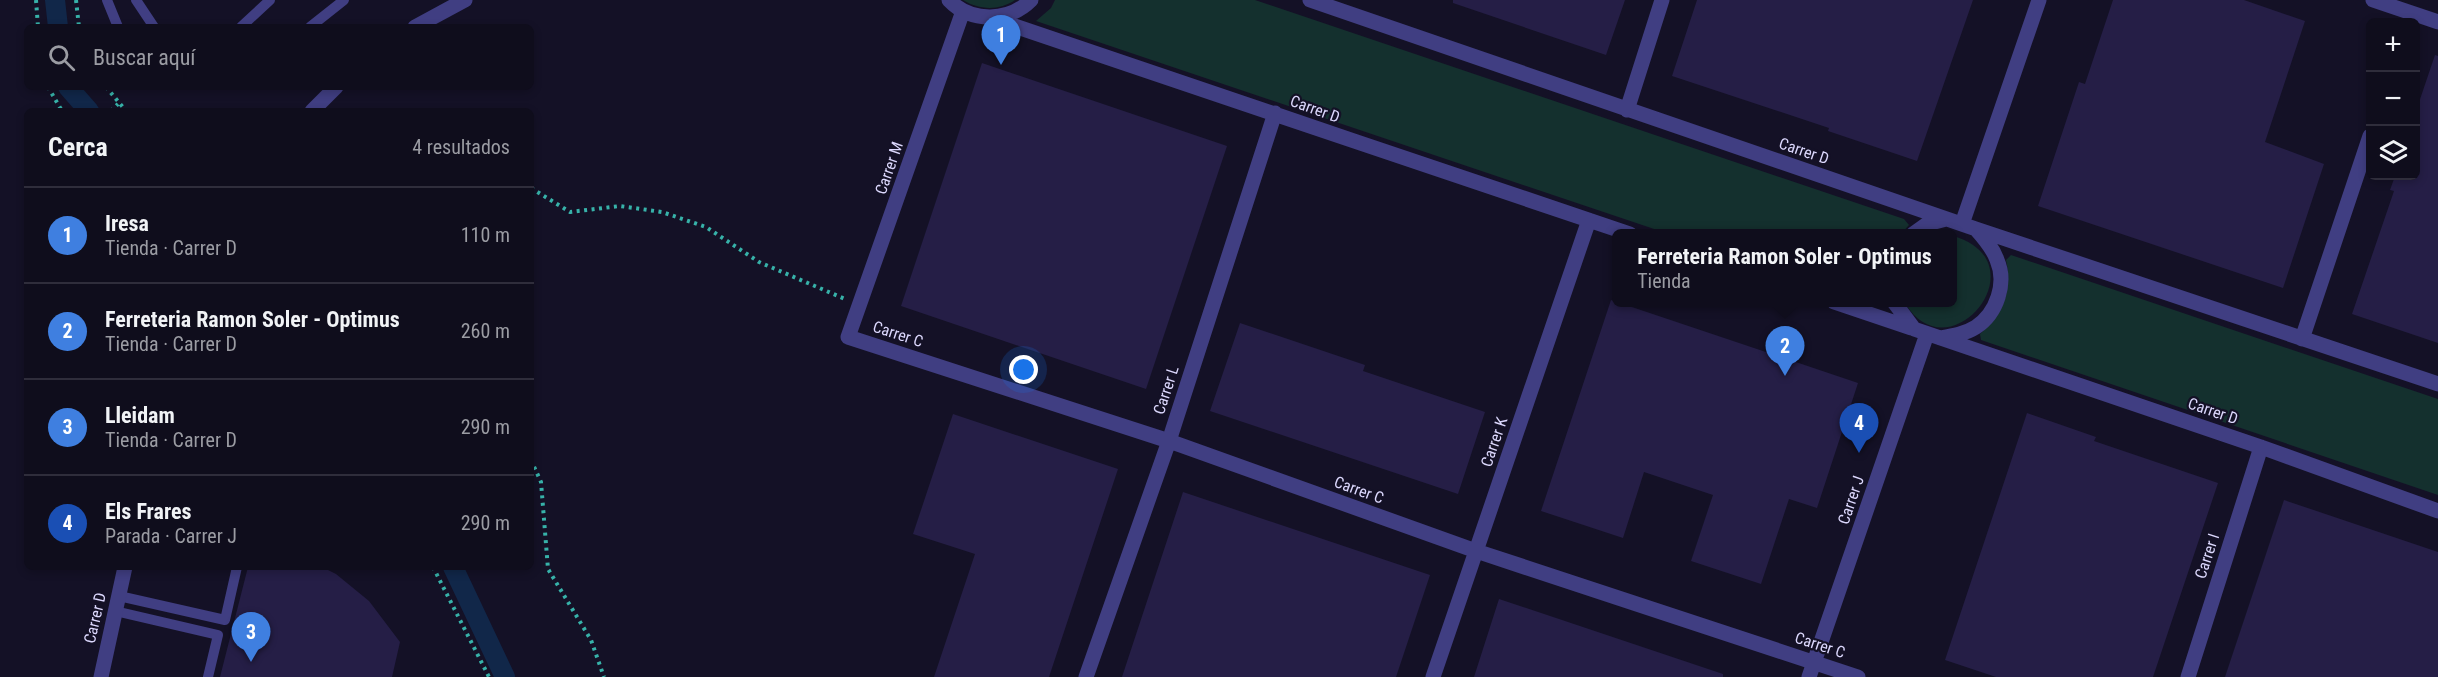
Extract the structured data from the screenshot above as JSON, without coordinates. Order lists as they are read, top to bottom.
{
  "streets": {
    "street": [
      "Carrer D",
      "Carrer M",
      "Carrer C",
      "Carrer L",
      "Carrer K",
      "Carrer J",
      "Carrer I"
    ]
  },
  "crossings": [
    ["Carrer D", "Carrer M"],
    ["Carrer D", "Carrer L"],
    ["Carrer D", "Carrer K"],
    ["Carrer D", "Carrer J"],
    ["Carrer D", "Carrer I"],
    ["Carrer M", "Carrer C"],
    ["Carrer C", "Carrer L"],
    ["Carrer C", "Carrer K"],
    ["Carrer C", "Carrer J"]
  ],
  "page": {
    "pins": [
      "1",
      "2",
      "4",
      "3"
    ],
    "map_buttons": ["+", "−"],
    "search": "Buscar aquí",
    "heading": ["Cerca", "4 resultados"],
    "list": [
      {
        "mark": "1",
        "name": "Iresa",
        "note": "Tienda · Carrer D",
        "value": "110 m"
      },
      {
        "mark": "2",
        "name": "Ferreteria Ramon Soler - Optimus",
        "note": "Tienda · Carrer D",
        "value": "260 m"
      },
      {
        "mark": "3",
        "name": "Lleidam",
        "note": "Tienda · Carrer D",
        "value": "290 m"
      },
      {
        "mark": "4",
        "name": "Els Frares",
        "note": "Parada · Carrer J",
        "value": "290 m"
      }
    ],
    "popup": ["Ferreteria Ramon Soler - Optimus", "Tienda"]
  }
}
